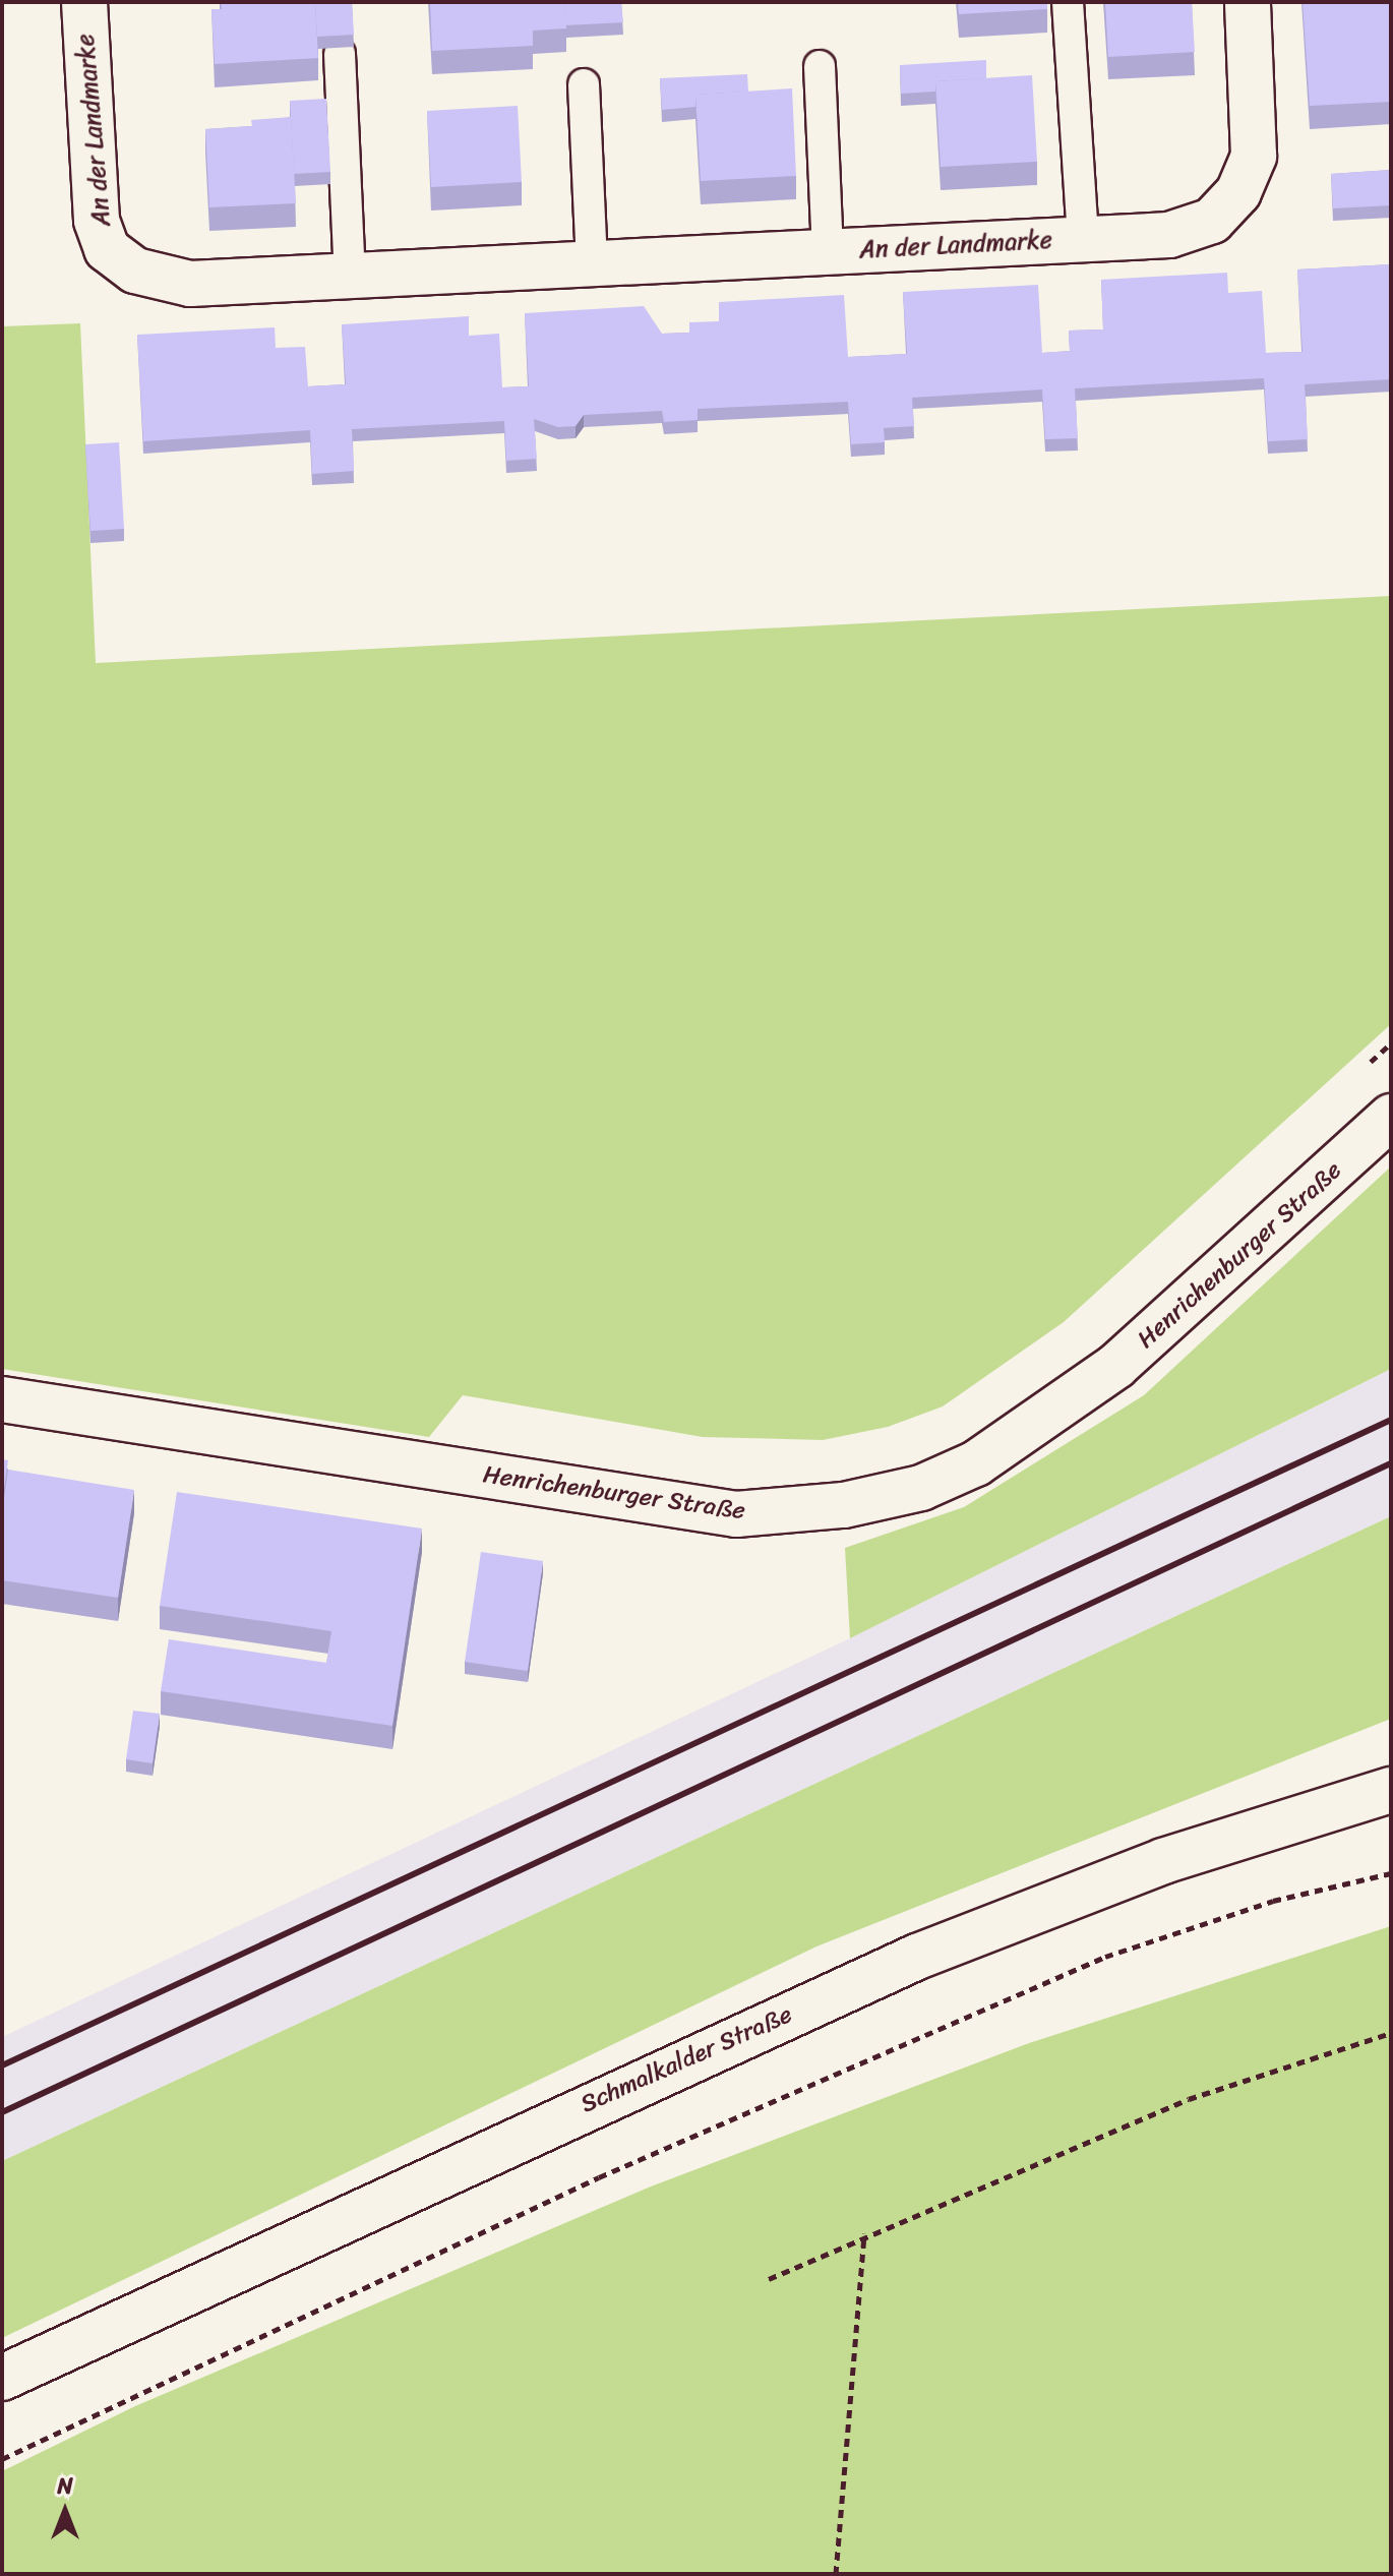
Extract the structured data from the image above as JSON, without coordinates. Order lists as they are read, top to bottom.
{
  "streets": {
    "street": ["An der Landmarke", "Henrichenburger Straße", "Schmalkalder Straße"]
  },
  "north": "top"
}
